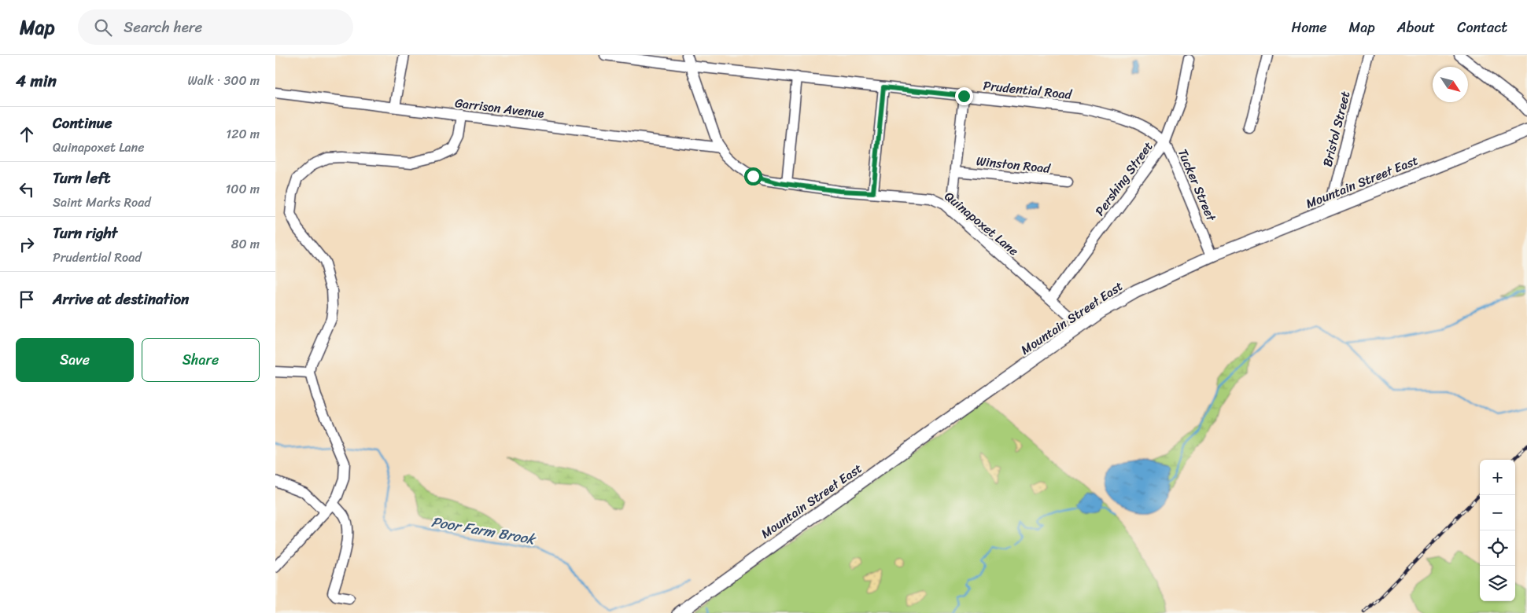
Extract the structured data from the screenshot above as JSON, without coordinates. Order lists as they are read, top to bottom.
{
  "streets": {
    "main road": ["Mountain Street East"],
    "street": [
      "Prudential Road",
      "Garrison Avenue",
      "Bristol Street",
      "Winston Road",
      "Pershing Street",
      "Tucker Street",
      "Quinapoxet Lane"
    ]
  },
  "crossings": [
    ["Prudential Road", "Tucker Street"],
    ["Prudential Road", "Quinapoxet Lane"],
    ["Garrison Avenue", "Quinapoxet Lane"],
    ["Bristol Street", "Mountain Street East"],
    ["Pershing Street", "Tucker Street"],
    ["Pershing Street", "Quinapoxet Lane"],
    ["Mountain Street East", "Tucker Street"],
    ["Mountain Street East", "Quinapoxet Lane"]
  ],
  "water": ["Poor Farm Brook"],
  "north": "bottom right",
  "page": {
    "header": "Map",
    "search": "Search here",
    "nav": [
      "Home",
      "Map",
      "About",
      "Contact"
    ],
    "heading": ["4 min", "Walk · 300 m"],
    "list": [
      ["Continue", "Quinapoxet Lane", "120 m"],
      ["Turn left", "Saint Marks Road", "100 m"],
      ["Turn right", "Prudential Road", "80 m"],
      "Arrive at destination"
    ],
    "buttons": ["Save", "Share"],
    "map_buttons": ["+", "−"]
  }
}
